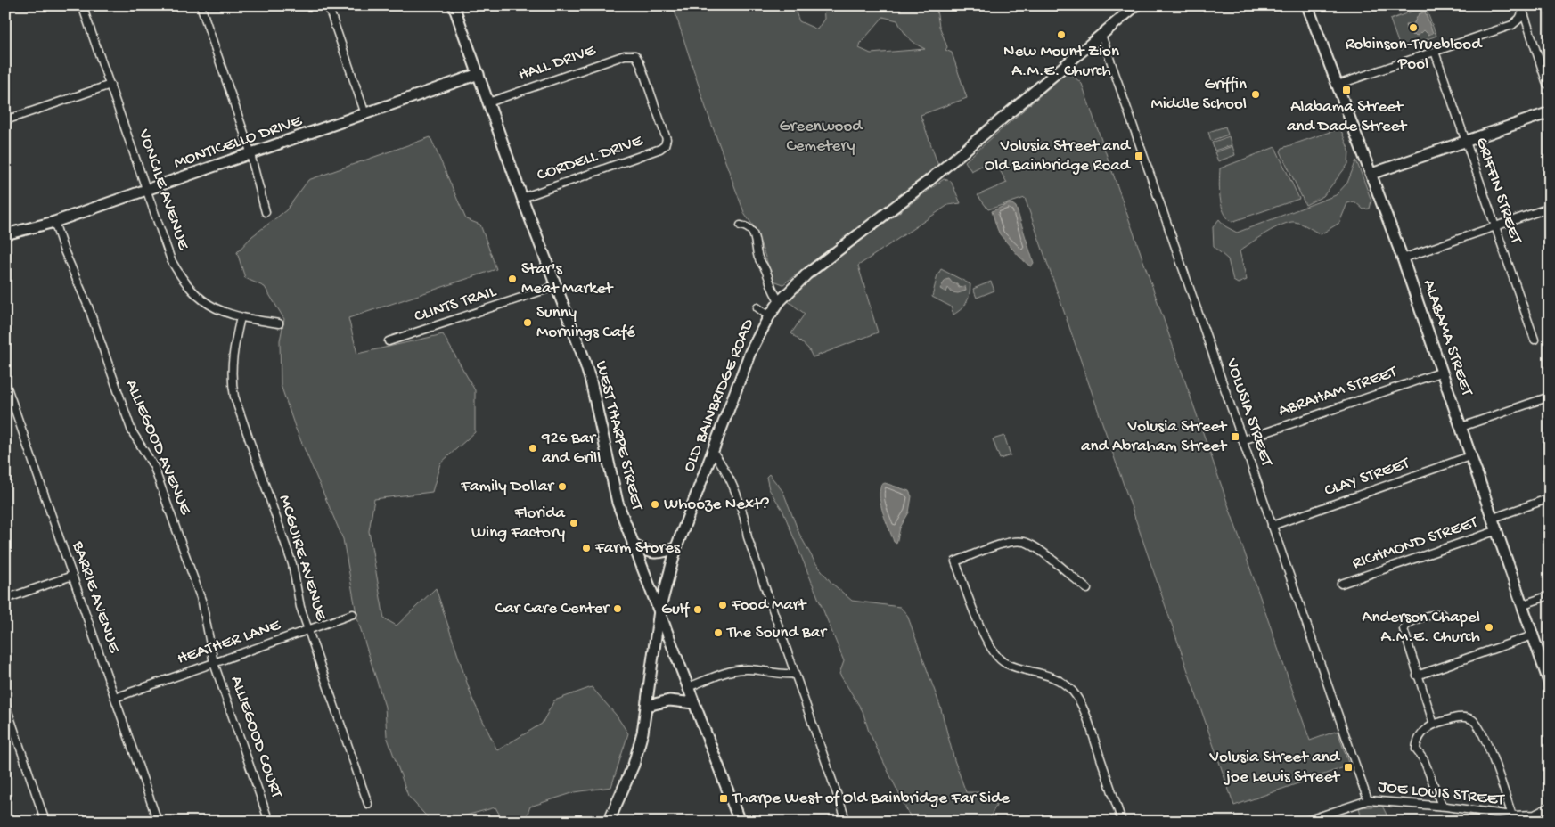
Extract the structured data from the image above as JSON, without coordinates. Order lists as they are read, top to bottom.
{
  "streets": {
    "main road": [
      "MONTICELLO DRIVE",
      "ALABAMA STREET",
      "OLD BAINBRIDGE ROAD",
      "WEST THARPE STREET"
    ],
    "street": [
      "HALL DRIVE",
      "CORDELL DRIVE",
      "VONCILE AVENUE",
      "GRIFFIN STREET",
      "CLINTS TRAIL",
      "ABRAHAM STREET",
      "VOLUSIA STREET",
      "ALLIEGOOD AVENUE",
      "CLAY STREET",
      "RICHMOND STREET",
      "MCGUIRE AVENUE",
      "BARRIE AVENUE",
      "HEATHER LANE",
      "ALLIEGOOD COURT",
      "JOE LOUIS STREET"
    ]
  },
  "crossings": [
    ["HALL DRIVE", "CORDELL DRIVE"],
    ["HALL DRIVE", "WEST THARPE STREET"],
    ["MONTICELLO DRIVE", "VONCILE AVENUE"],
    ["MONTICELLO DRIVE", "WEST THARPE STREET"],
    ["MONTICELLO DRIVE", "ALLIEGOOD AVENUE"],
    ["CORDELL DRIVE", "WEST THARPE STREET"],
    ["VONCILE AVENUE", "MCGUIRE AVENUE"],
    ["CLINTS TRAIL", "WEST THARPE STREET"],
    ["ALABAMA STREET", "ABRAHAM STREET"],
    ["ALABAMA STREET", "CLAY STREET"],
    ["ALABAMA STREET", "RICHMOND STREET"],
    ["ABRAHAM STREET", "VOLUSIA STREET"],
    ["OLD BAINBRIDGE ROAD", "VOLUSIA STREET"],
    ["OLD BAINBRIDGE ROAD", "WEST THARPE STREET"],
    ["VOLUSIA STREET", "CLAY STREET"],
    ["VOLUSIA STREET", "JOE LOUIS STREET"],
    ["ALLIEGOOD AVENUE", "HEATHER LANE"],
    ["ALLIEGOOD AVENUE", "ALLIEGOOD COURT"],
    ["MCGUIRE AVENUE", "HEATHER LANE"],
    ["BARRIE AVENUE", "HEATHER LANE"],
    ["HEATHER LANE", "ALLIEGOOD COURT"]
  ],
  "parks": ["Greenwood Cemetery"],
  "places": {
    "other": [
      "Robinson-Trueblood Pool",
      "New Mount Zion A.M.E. Church",
      "Griffin Middle School",
      "Star's Meat Market",
      "Sunny Mornings Café",
      "926 Bar and Grill",
      "Family Dollar",
      "Whooze Next?",
      "Florida Wing Factory",
      "Farm Stores",
      "Food Mart",
      "Car Care Center",
      "Gulf",
      "Anderson Chapel A.M.E. Church",
      "The Sound Bar"
    ],
    "transit": [
      "Alabama Street and Dade Street",
      "Volusia Street and Old Bainbridge Road",
      "Volusia Street and Abraham Street",
      "Volusia Street and joe Lewis Street",
      "Tharpe West of Old Bainbridge Far Side"
    ]
  }
}
